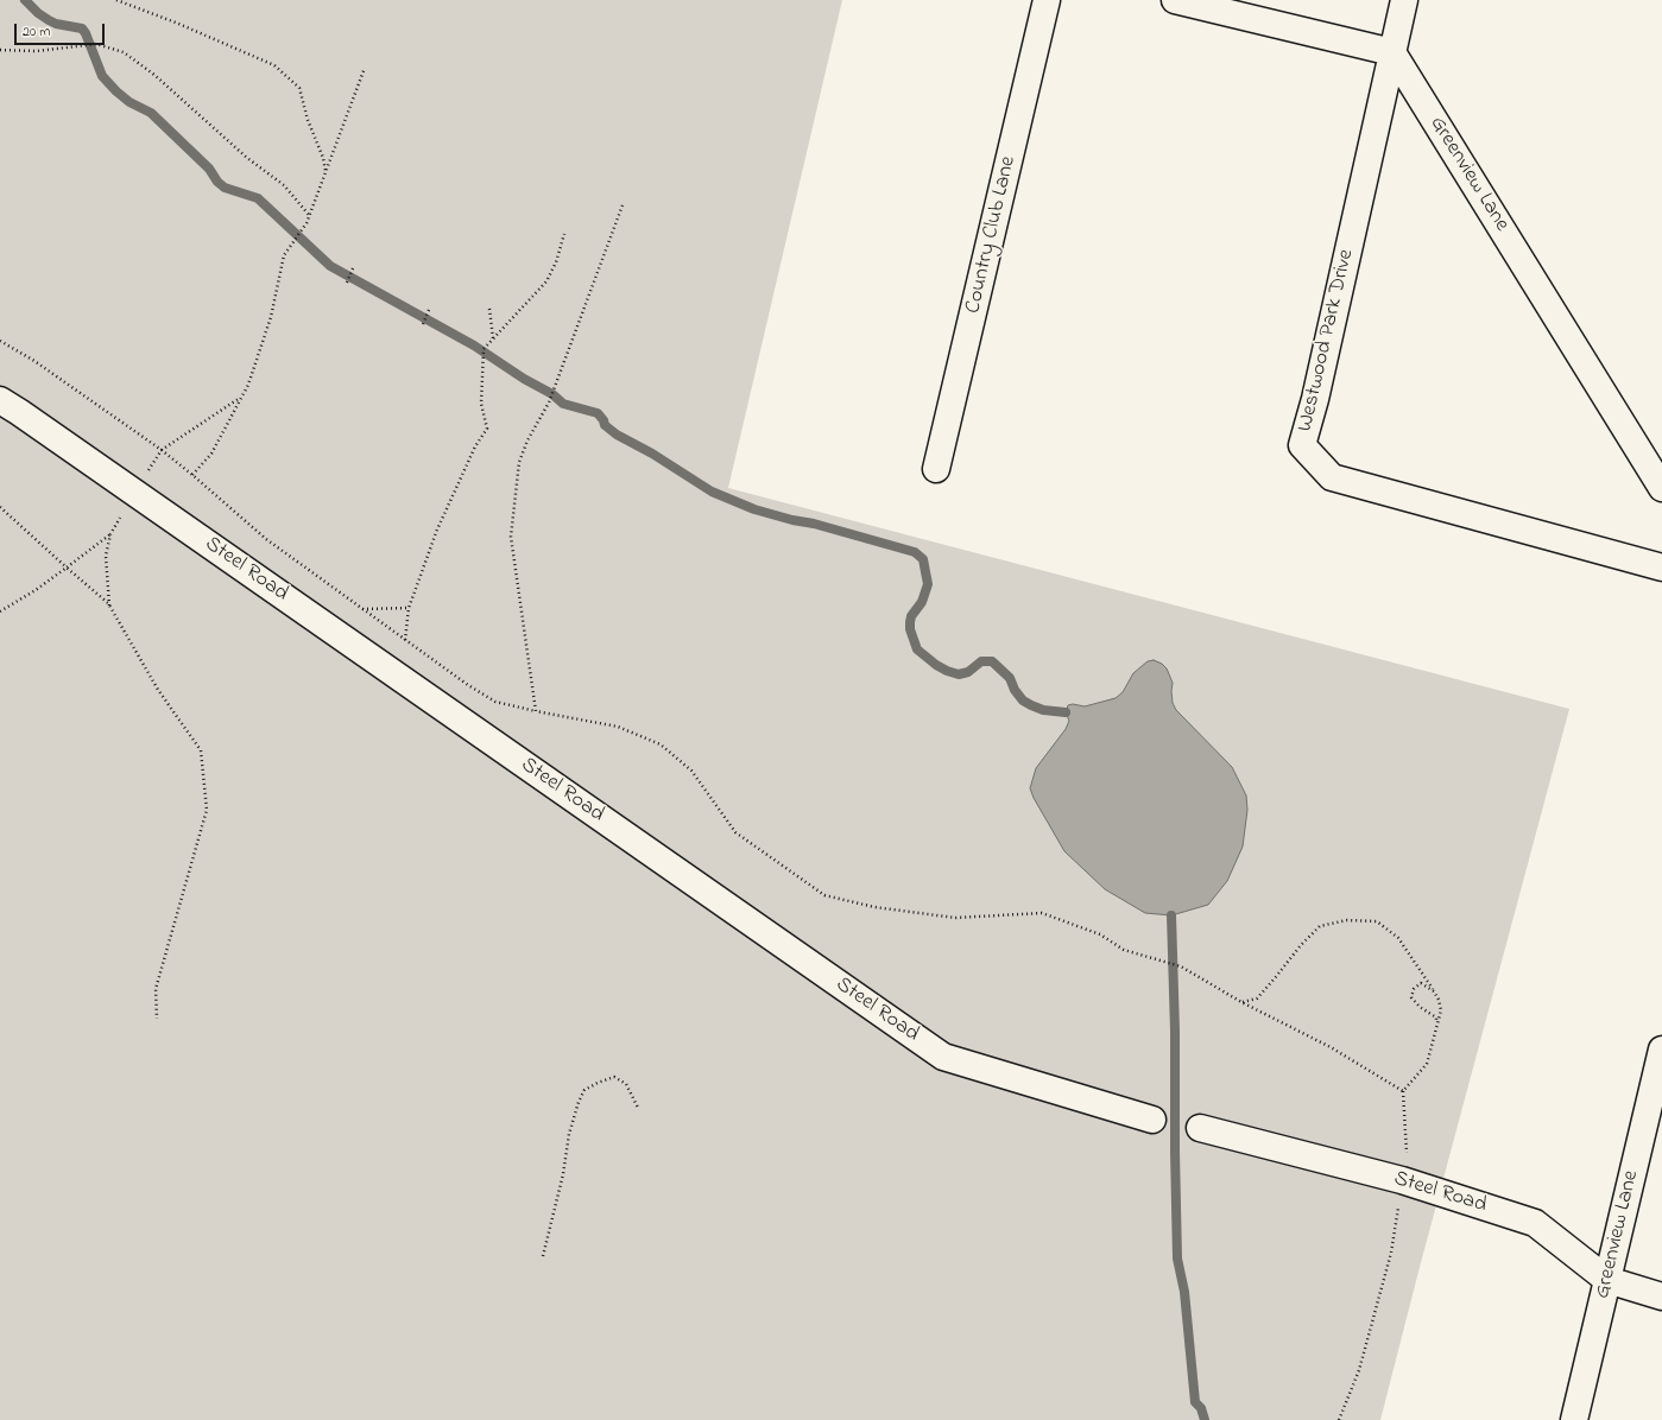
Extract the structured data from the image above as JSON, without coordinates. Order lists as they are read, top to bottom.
{
  "streets": {
    "street": [
      "Greenview Lane",
      "Country Club Lane",
      "Westwood Park Drive",
      "Steel Road"
    ]
  },
  "crossings": [
    ["Greenview Lane", "Westwood Park Drive"],
    ["Greenview Lane", "Steel Road"]
  ],
  "scale_bar": "20 m"
}
